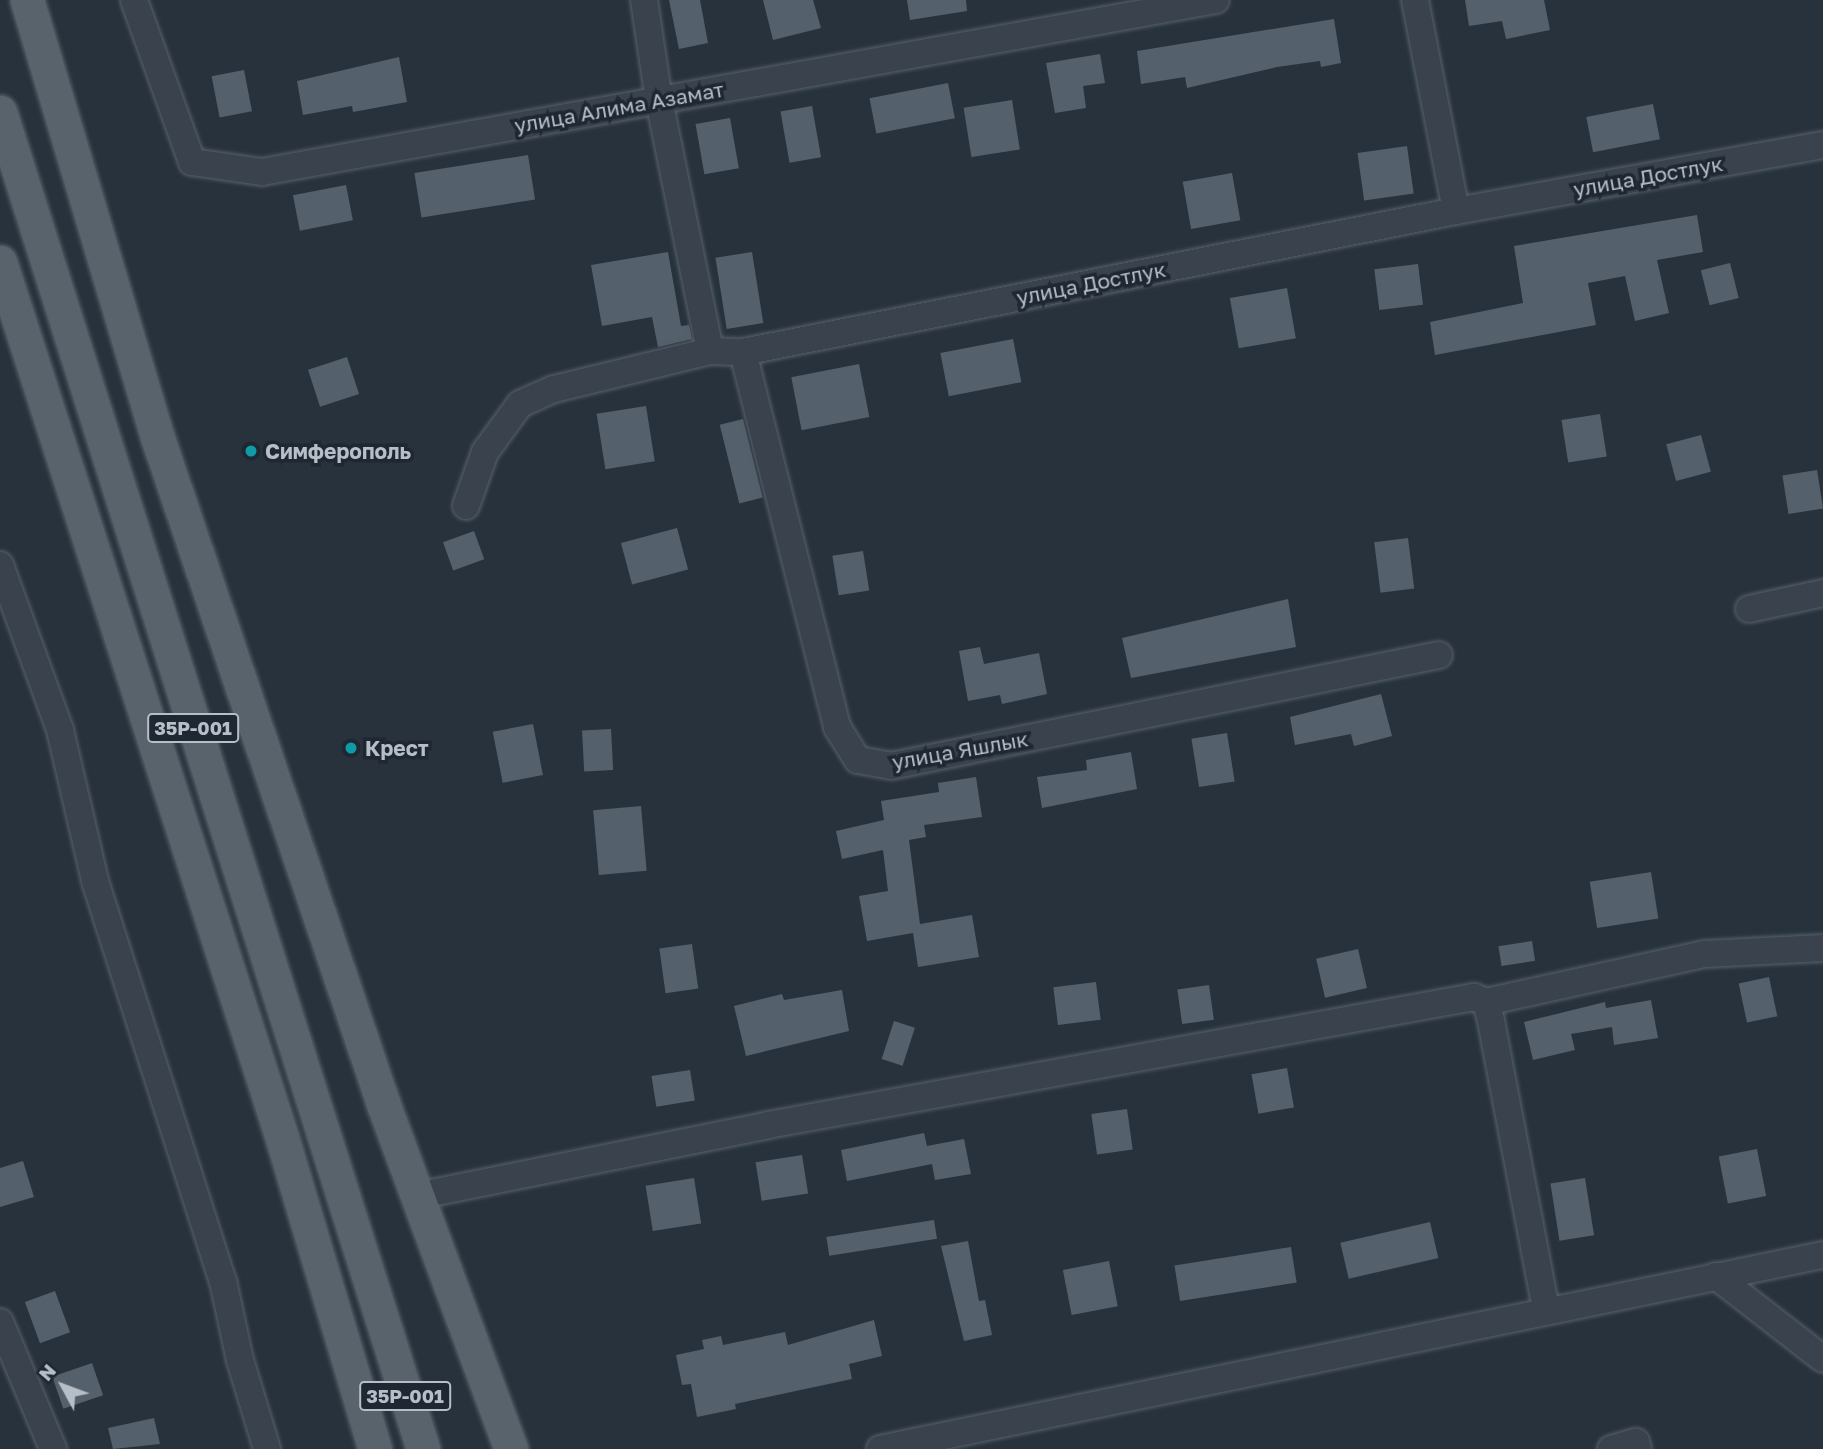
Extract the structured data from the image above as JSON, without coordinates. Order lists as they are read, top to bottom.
{
  "streets": {
    "main road": ["35Р-001"],
    "street": ["улица Алима Азамат", "улица Достлук", "улица Яшлык"]
  },
  "crossings": [
    ["улица Достлук", "улица Яшлык"]
  ],
  "places": ["Симферополь", "Крест"],
  "north": "top left"
}
